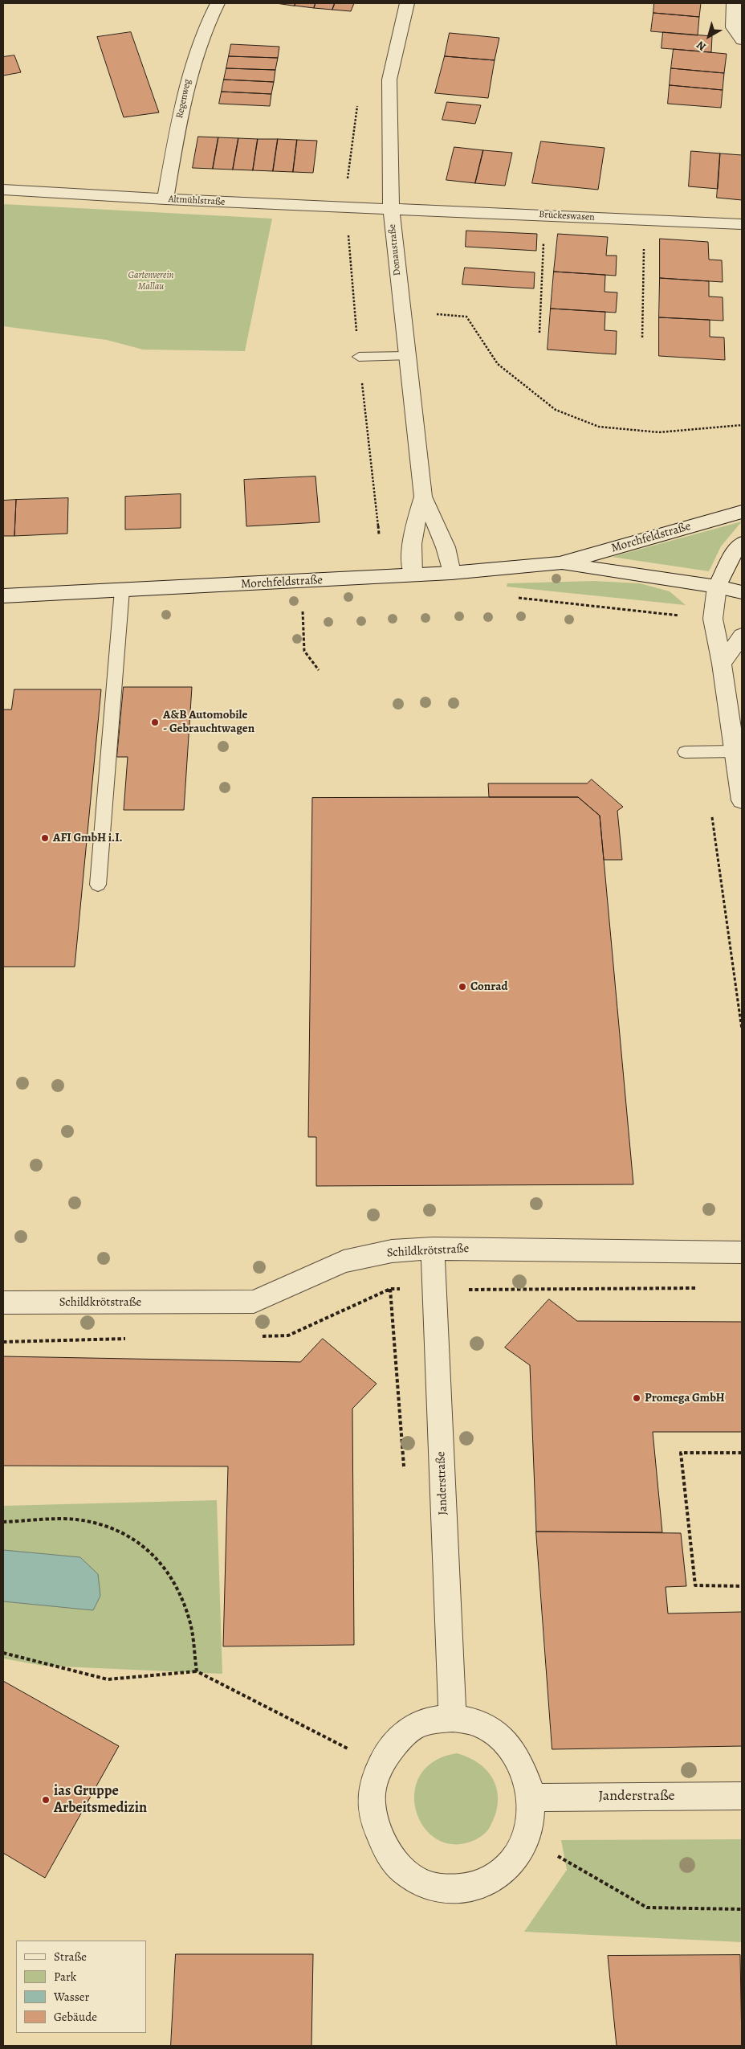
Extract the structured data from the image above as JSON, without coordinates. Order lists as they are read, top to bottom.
{
  "streets": {
    "street": [
      "Regenweg",
      "Altmühlstraße",
      "Brückeswasen",
      "Donaustraße",
      "Morchfeldstraße",
      "Schildkrötstraße",
      "Janderstraße"
    ]
  },
  "crossings": [
    ["Regenweg", "Altmühlstraße"],
    ["Altmühlstraße", "Brückeswasen"],
    ["Altmühlstraße", "Donaustraße"],
    ["Brückeswasen", "Donaustraße"],
    ["Donaustraße", "Morchfeldstraße"],
    ["Schildkrötstraße", "Janderstraße"]
  ],
  "parks": ["Gartenverein Mallau"],
  "places": [
    "A&B Automobile - Gebrauchtwagen",
    "AFI GmbH i.I.",
    "Conrad",
    "Promega GmbH",
    "ias Gruppe Arbeitsmedizin"
  ],
  "legend": [
    "Straße",
    "Park",
    "Wasser",
    "Gebäude"
  ],
  "north": "bottom left"
}
